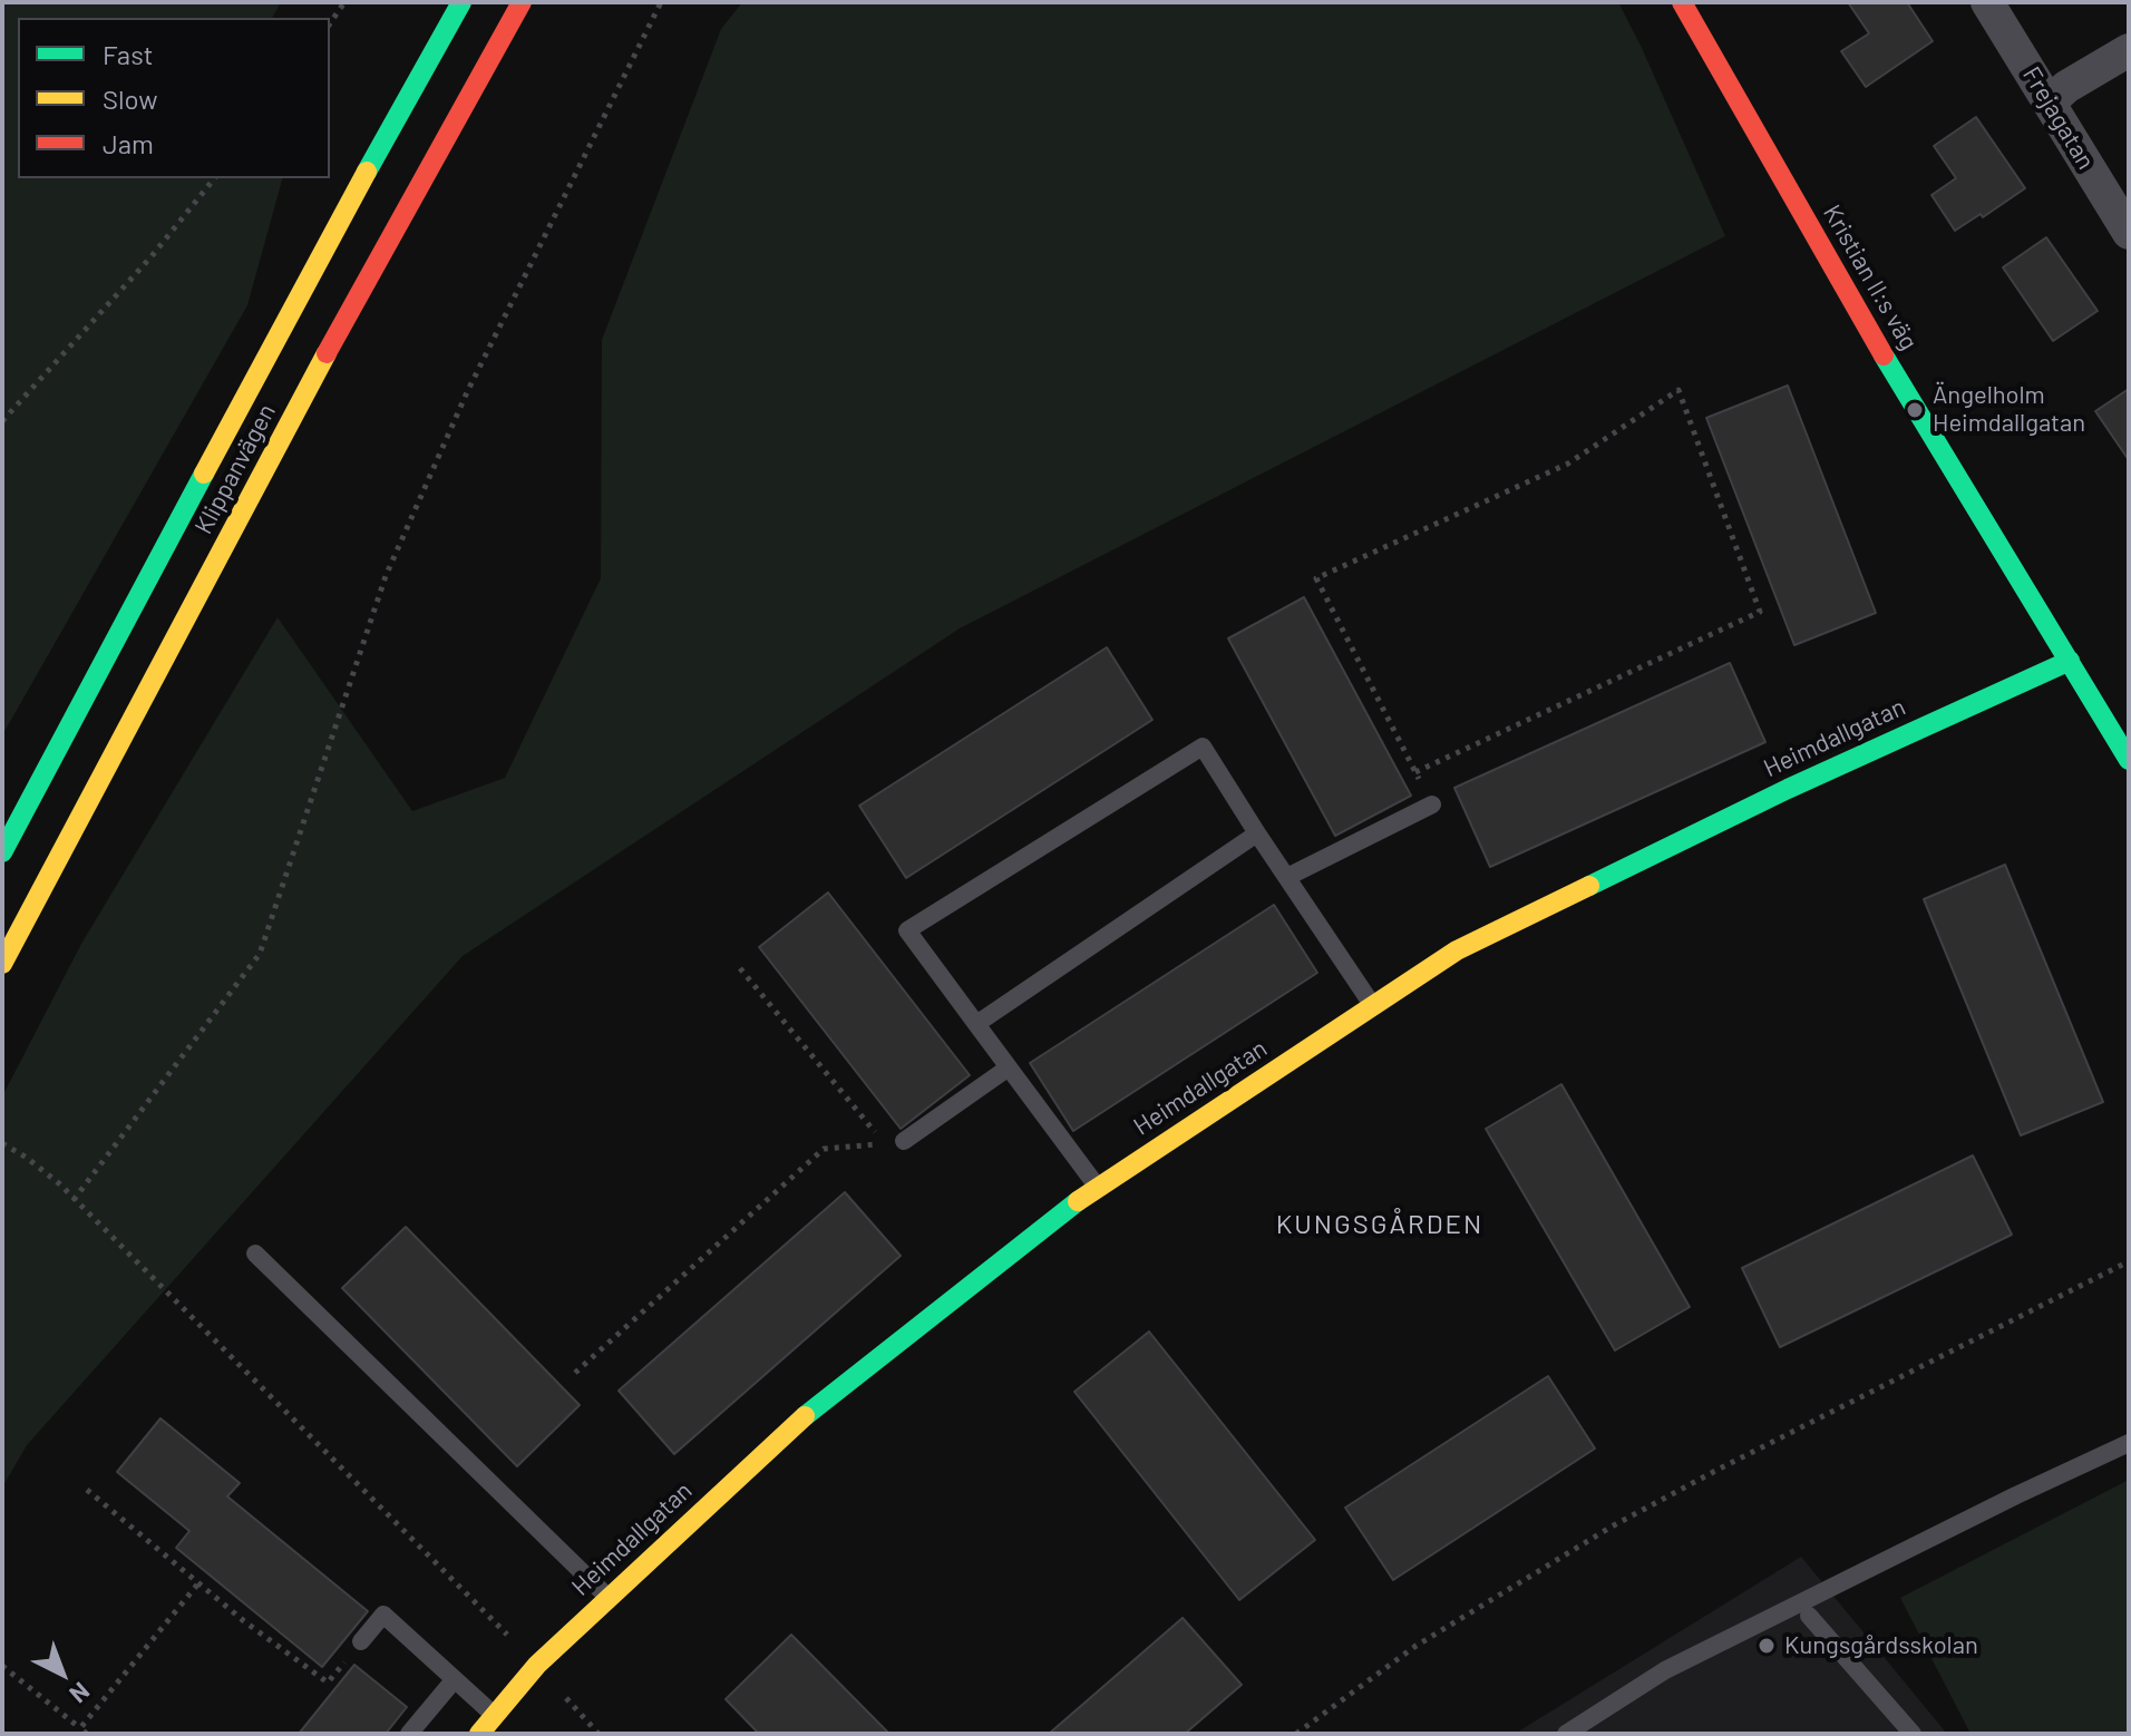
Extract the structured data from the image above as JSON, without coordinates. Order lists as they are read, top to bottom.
{
  "streets": {
    "street": [
      "Frejagatan",
      "Kristian II:s väg",
      "Klippanvägen",
      "Heimdallgatan"
    ]
  },
  "crossings": [
    ["Kristian II:s väg", "Heimdallgatan"]
  ],
  "districts": ["KUNGSGÅRDEN"],
  "places": ["Ängelholm Heimdallgatan", "Kungsgårdsskolan"],
  "legend": ["Fast", "Slow", "Jam"],
  "north": "bottom right"
}
